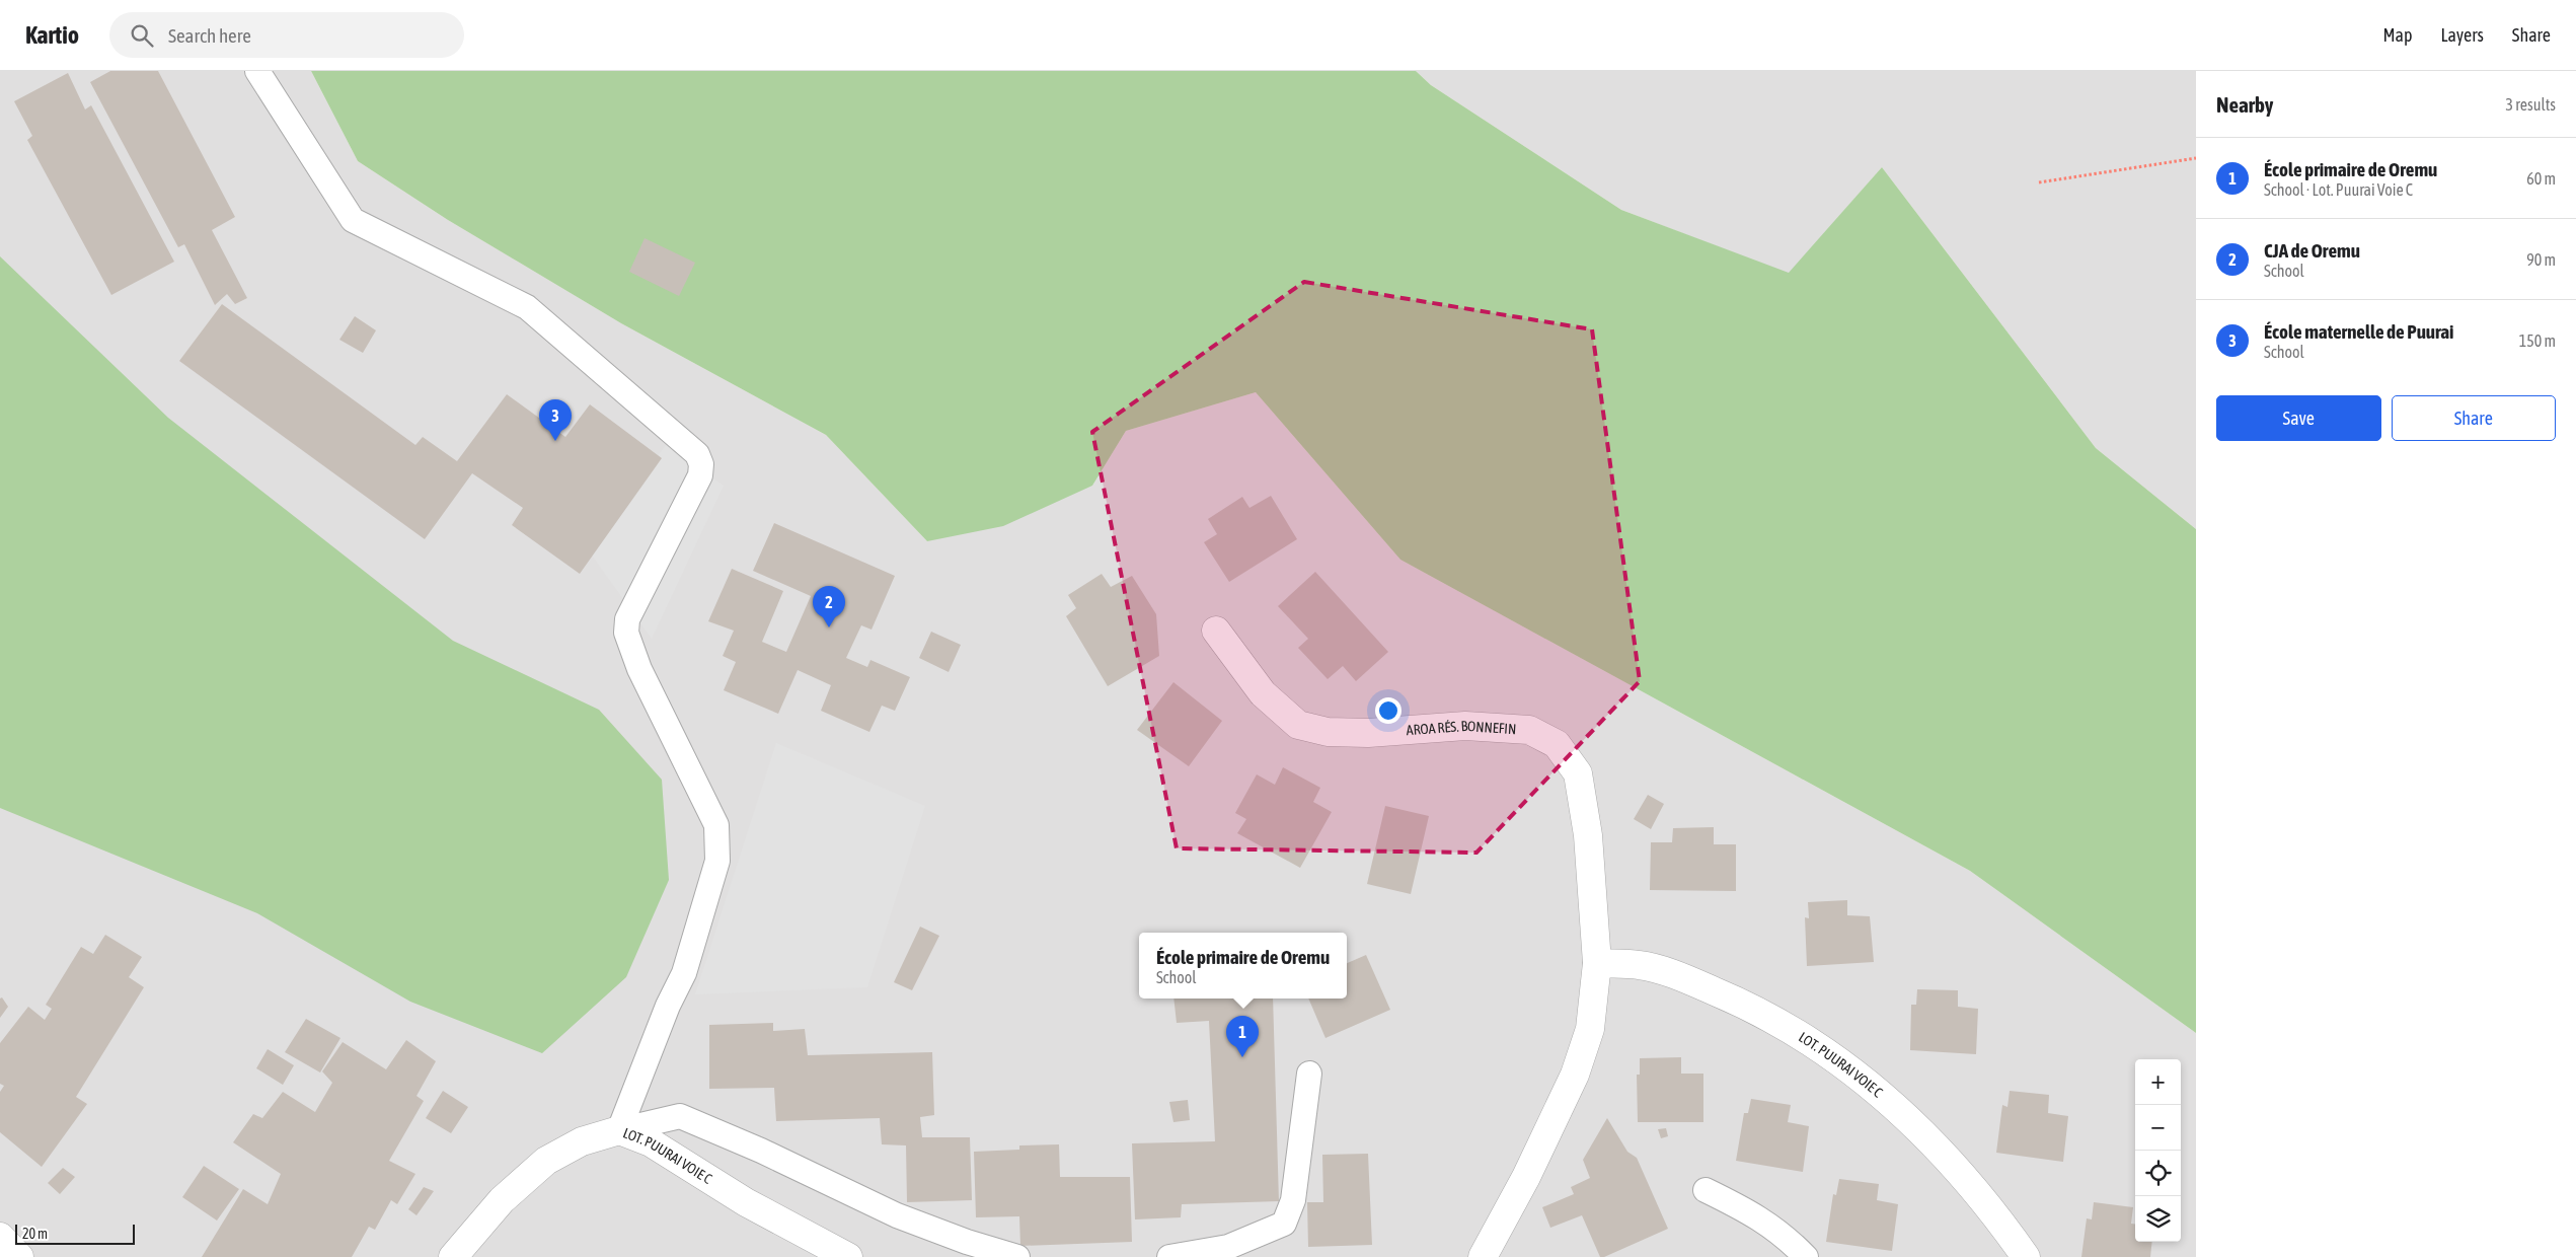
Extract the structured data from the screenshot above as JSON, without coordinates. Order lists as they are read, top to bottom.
{
  "streets": {
    "street": ["AROA RÉS. BONNEFIN", "LOT. PUURAI VOIE C"]
  },
  "crossings": [
    ["AROA RÉS. BONNEFIN", "LOT. PUURAI VOIE C"]
  ],
  "scale_bar": "20 m",
  "page": {
    "header": "Kartio",
    "search": "Search here",
    "nav": ["Map", "Layers", "Share"],
    "heading": ["Nearby", "3 results"],
    "list": [
      {
        "mark": "1",
        "name": "École primaire de Oremu",
        "note": "School · Lot. Puurai Voie C",
        "value": "60 m"
      },
      {
        "mark": "2",
        "name": "CJA de Oremu",
        "note": "School",
        "value": "90 m"
      },
      {
        "mark": "3",
        "name": "École maternelle de Puurai",
        "note": "School",
        "value": "150 m"
      }
    ],
    "buttons": ["Save", "Share"],
    "pins": ["3", "2", "1"],
    "popup": ["École primaire de Oremu", "School"],
    "map_buttons": ["+", "−"],
    "scale": "20 m"
  }
}
